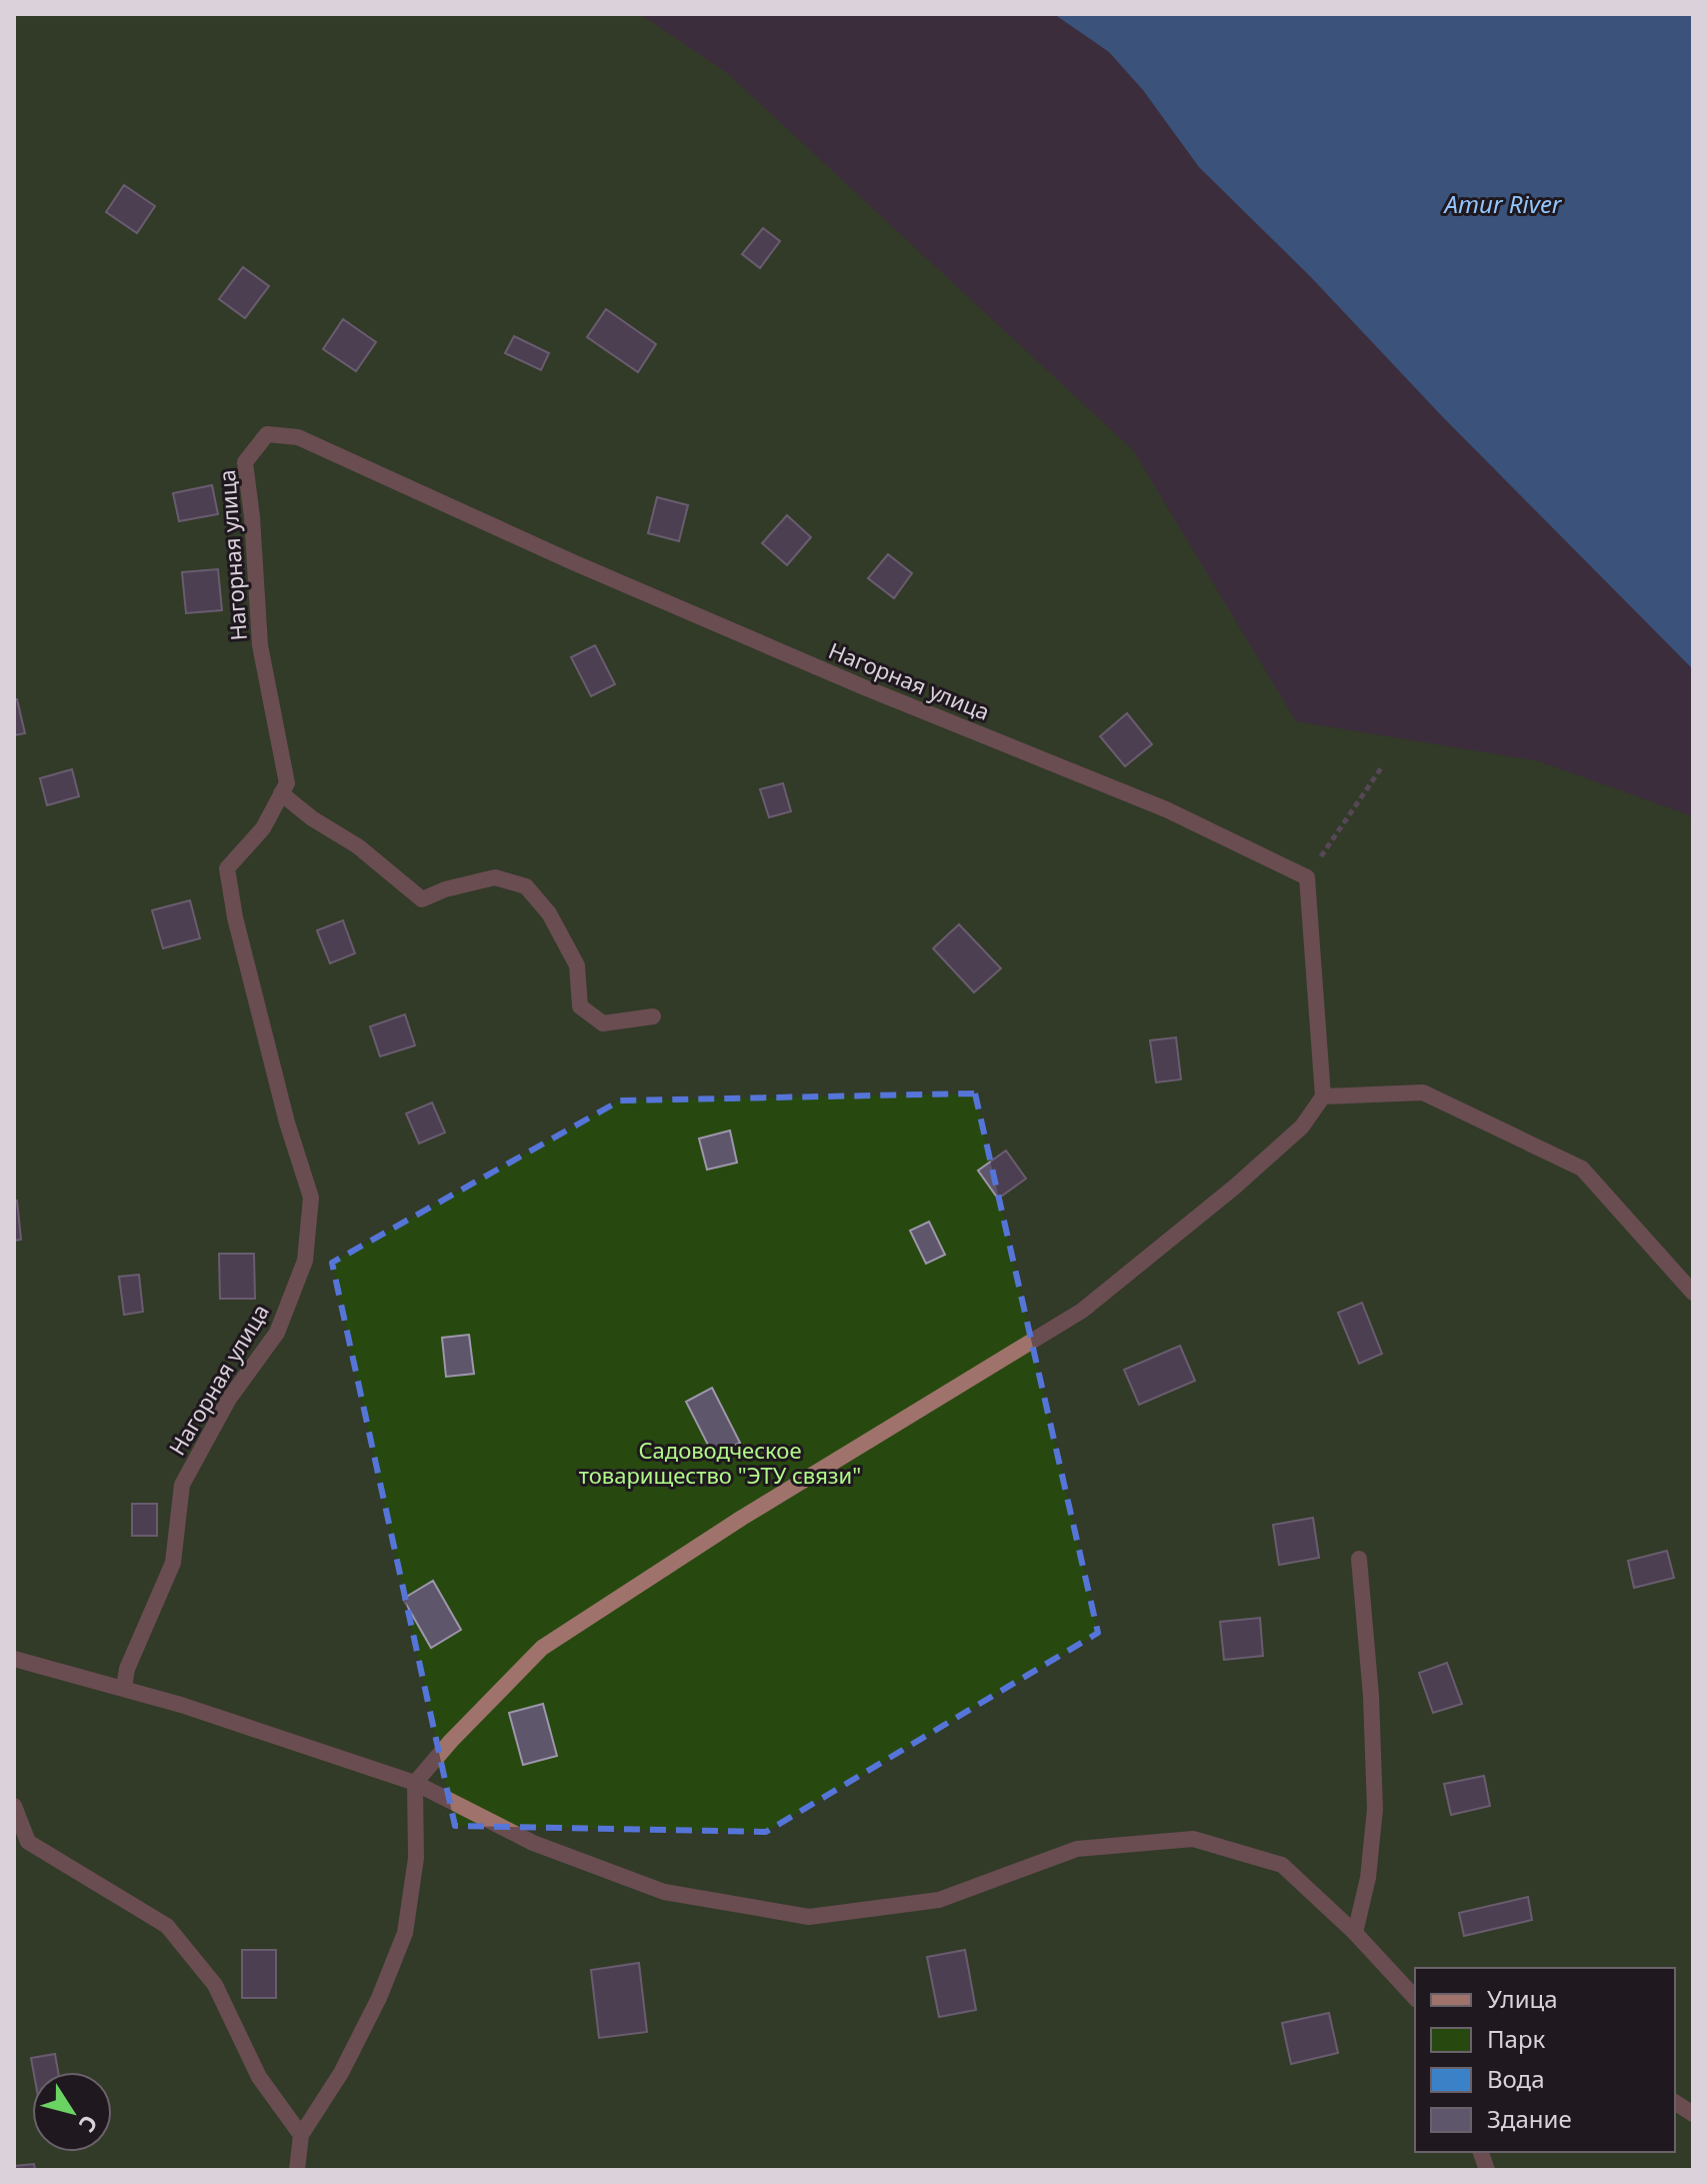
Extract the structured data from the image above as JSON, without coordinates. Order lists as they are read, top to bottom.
{
  "streets": {
    "street": ["Нагорная улица"]
  },
  "water": ["Amur River"],
  "parks": ["Садоводческое товарищество \"ЭТУ связи\""],
  "legend": [
    "Улица",
    "Парк",
    "Вода",
    "Здание"
  ],
  "north": "bottom right"
}
